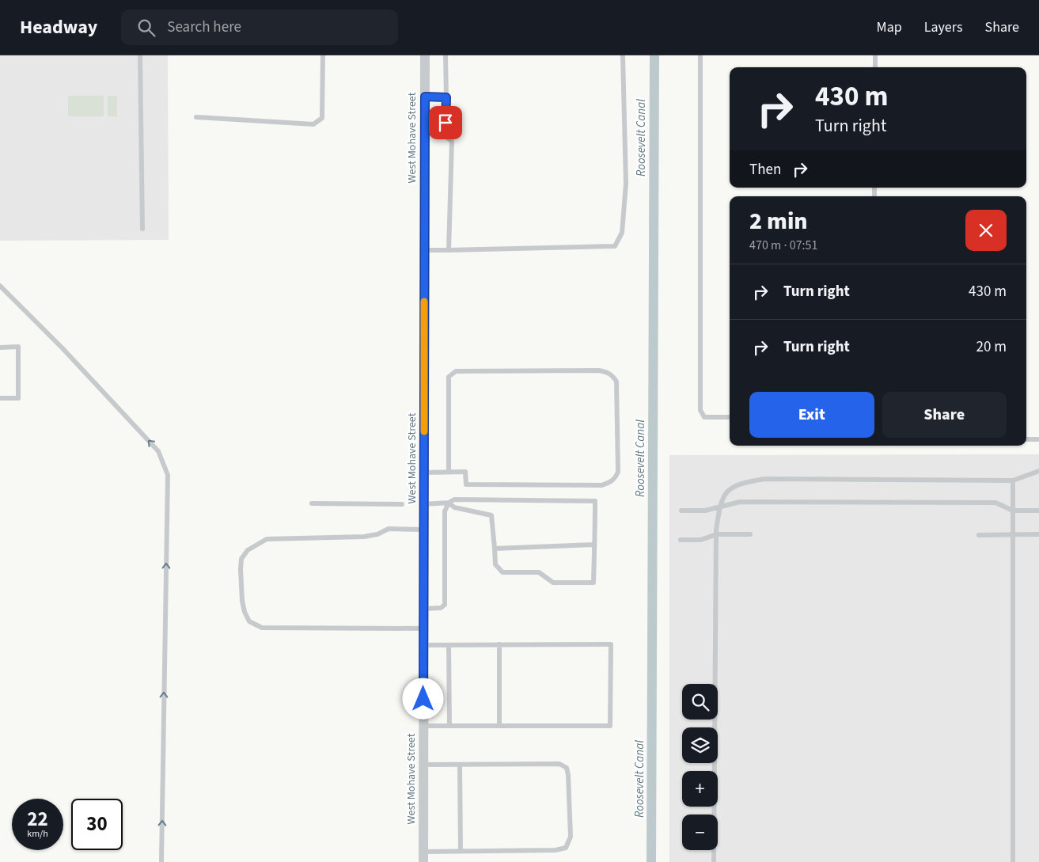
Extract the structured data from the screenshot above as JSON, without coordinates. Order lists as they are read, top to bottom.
{
  "streets": {
    "street": ["West Mohave Street"]
  },
  "water": ["Roosevelt Canal"],
  "page": {
    "header": "Headway",
    "search": "Search here",
    "nav": ["Map", "Layers", "Share"],
    "turn": ["430 m", "Turn right"],
    "then": "Then",
    "heading": ["2 min", "470 m · 07:51"],
    "list": [
      {
        "name": "Turn right",
        "value": "430 m"
      },
      {
        "name": "Turn right",
        "value": "20 m"
      }
    ],
    "buttons": ["Exit", "Share"],
    "map_buttons": ["+", "−"],
    "speed": "22 km/h",
    "limit": "30"
  }
}
